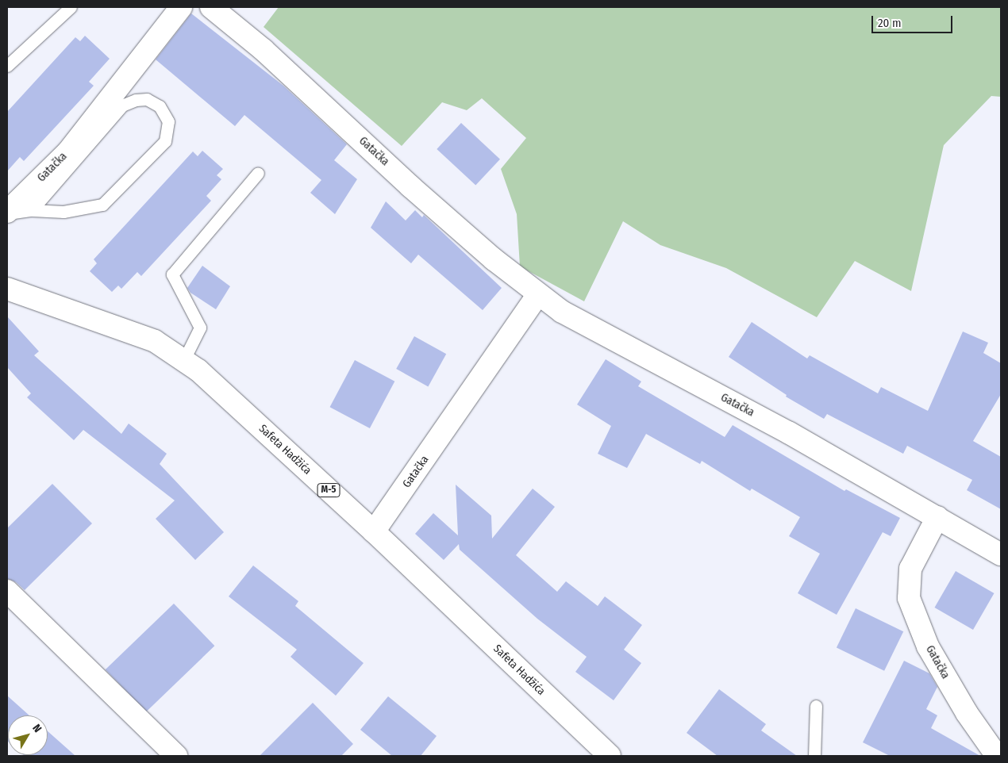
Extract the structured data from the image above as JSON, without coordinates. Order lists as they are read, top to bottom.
{
  "streets": {
    "street": ["Gatačka", "Safeta Hadžića", "M-5"]
  },
  "crossings": [
    ["Gatačka", "Safeta Hadžića"]
  ],
  "scale_bar": "20 m",
  "north": "top right"
}
